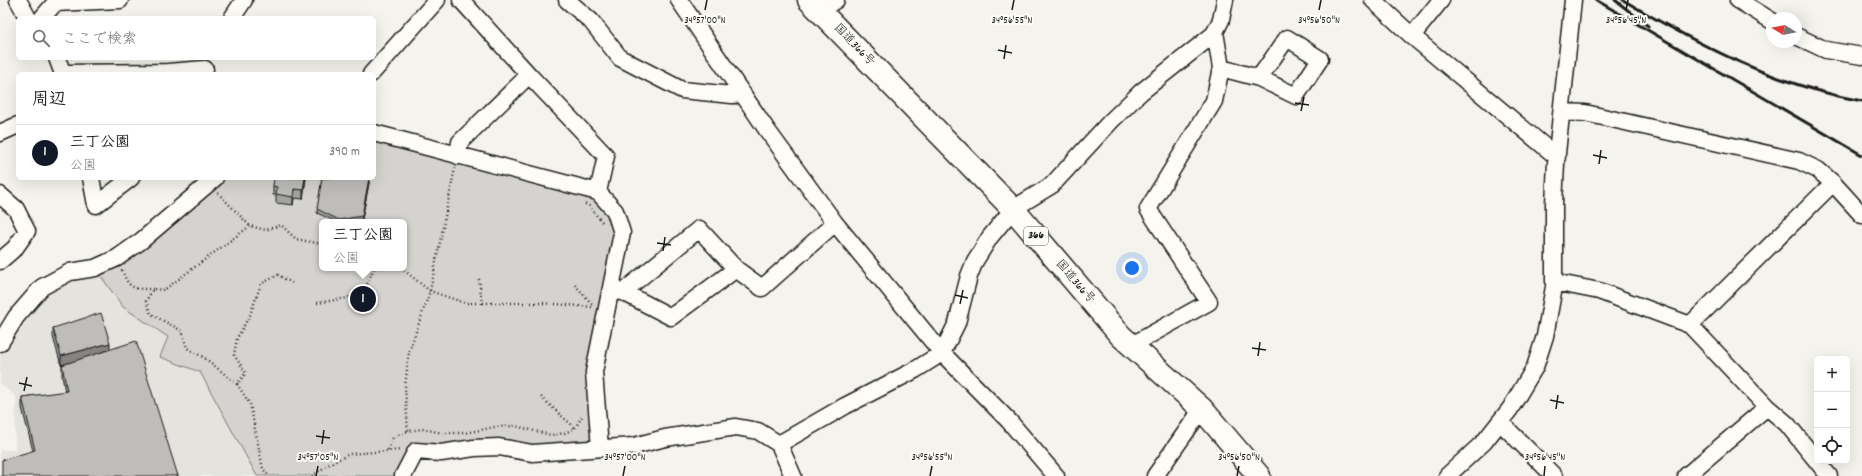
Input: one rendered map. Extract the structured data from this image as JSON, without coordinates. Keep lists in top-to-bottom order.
{
  "streets": {
    "highway": ["国道366号", "366"]
  },
  "north": "left",
  "page": {
    "search": "ここで検索",
    "heading": "周辺",
    "list": [
      {
        "mark": "1",
        "name": "三丁公園",
        "note": "公園",
        "value": "390 m"
      }
    ],
    "popup": ["三丁公園", "公園"],
    "pins": "1",
    "map_buttons": ["+", "−"]
  },
  "coordinates": [
    "34°56'55\"N",
    "34°56'45\"N",
    "34°57'00\"N",
    "34°56'50\"N",
    "34°57'05\"N"
  ]
}
